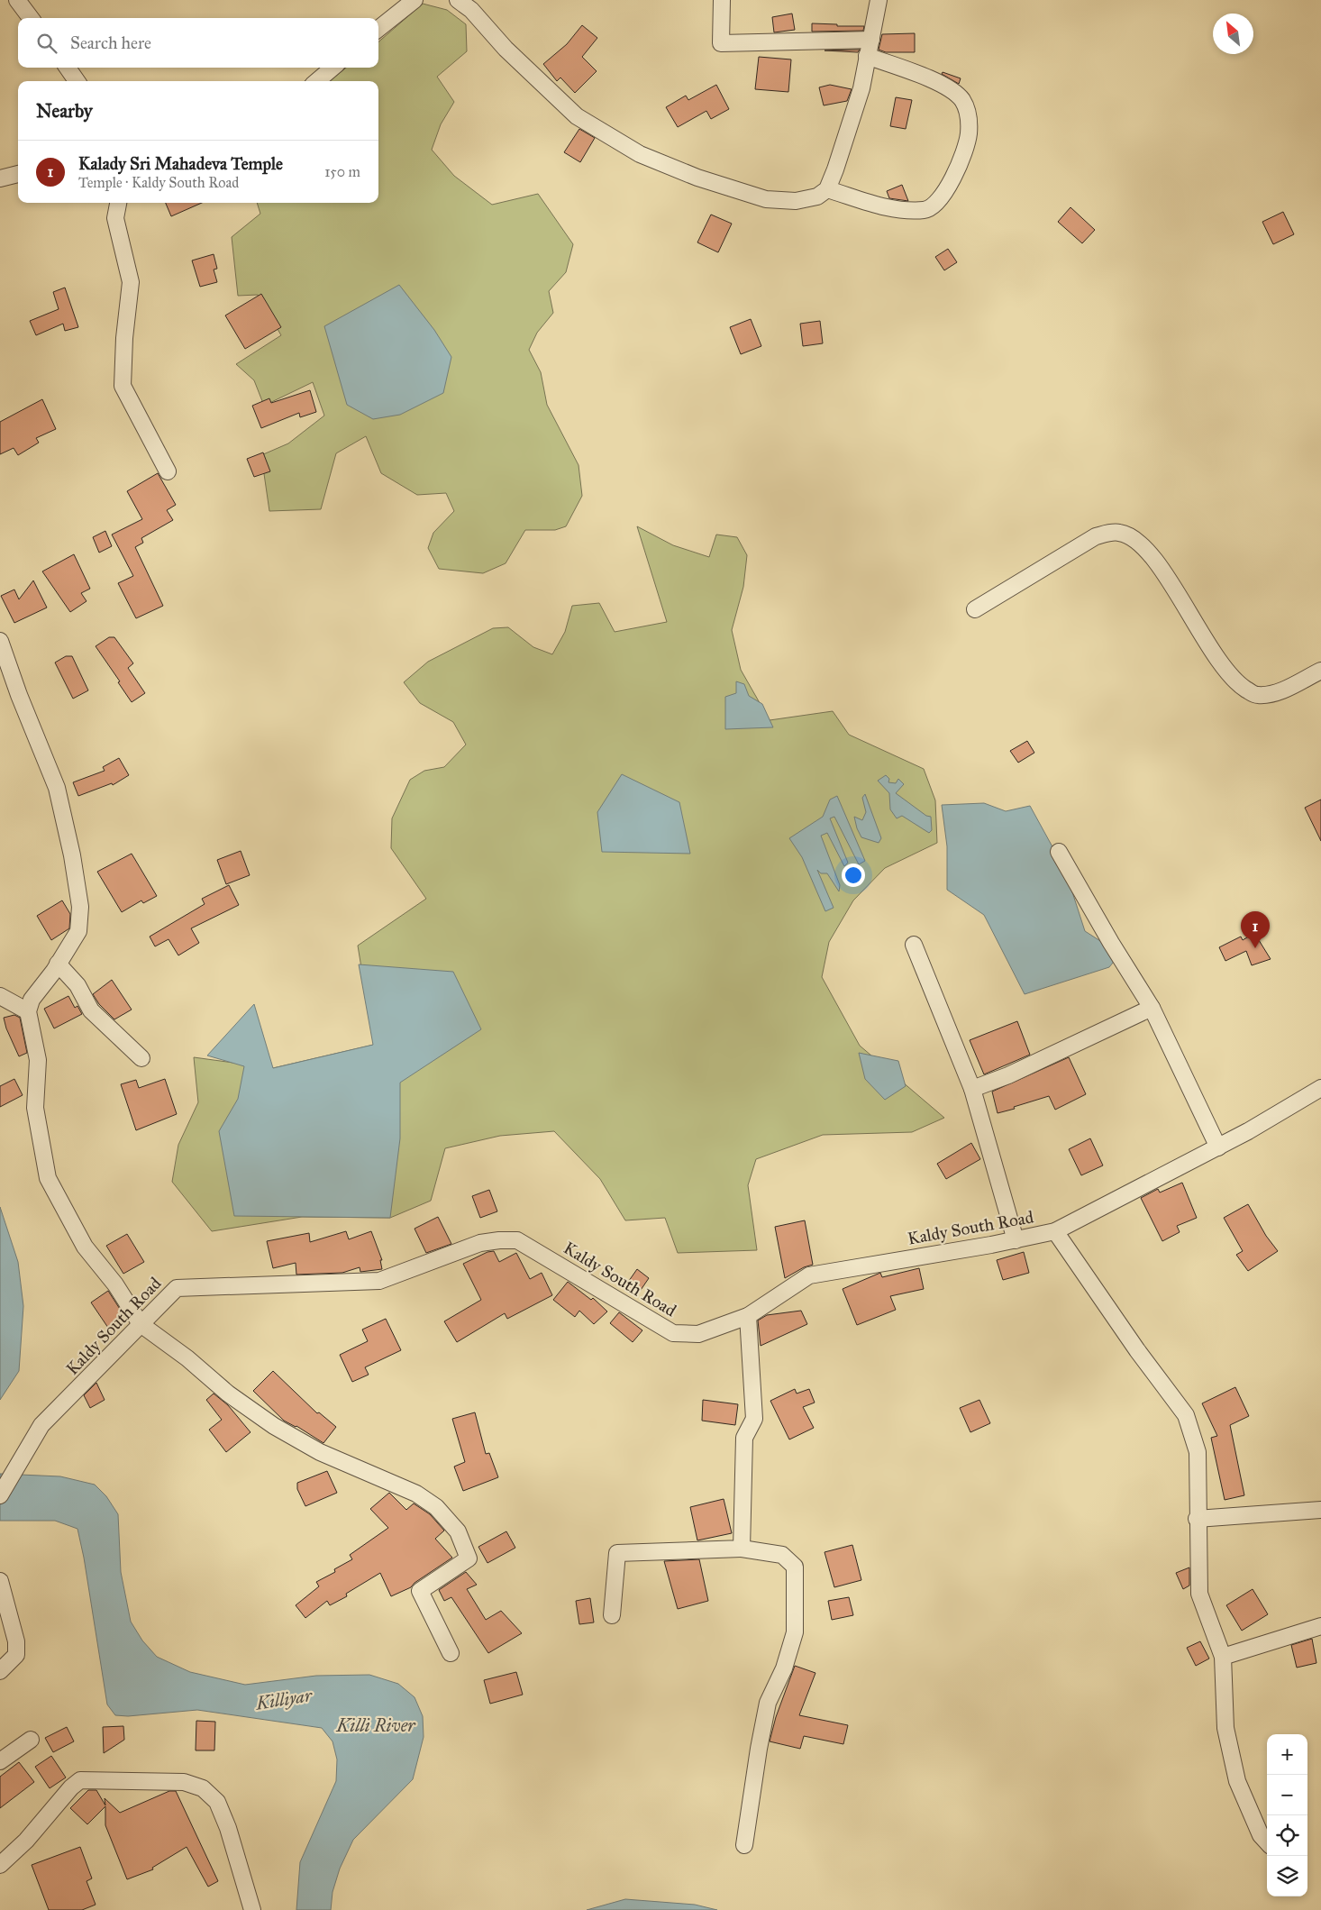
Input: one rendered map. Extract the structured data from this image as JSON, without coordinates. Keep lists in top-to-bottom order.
{
  "streets": {
    "street": ["Kaldy South Road"]
  },
  "water": ["Killiyar", "Killi River"],
  "north": "top left",
  "page": {
    "search": "Search here",
    "heading": "Nearby",
    "list": [
      {
        "mark": "1",
        "name": "Kalady Sri Mahadeva Temple",
        "note": "Temple · Kaldy South Road",
        "value": "150 m"
      }
    ],
    "pins": "1",
    "map_buttons": ["+", "−"]
  }
}
